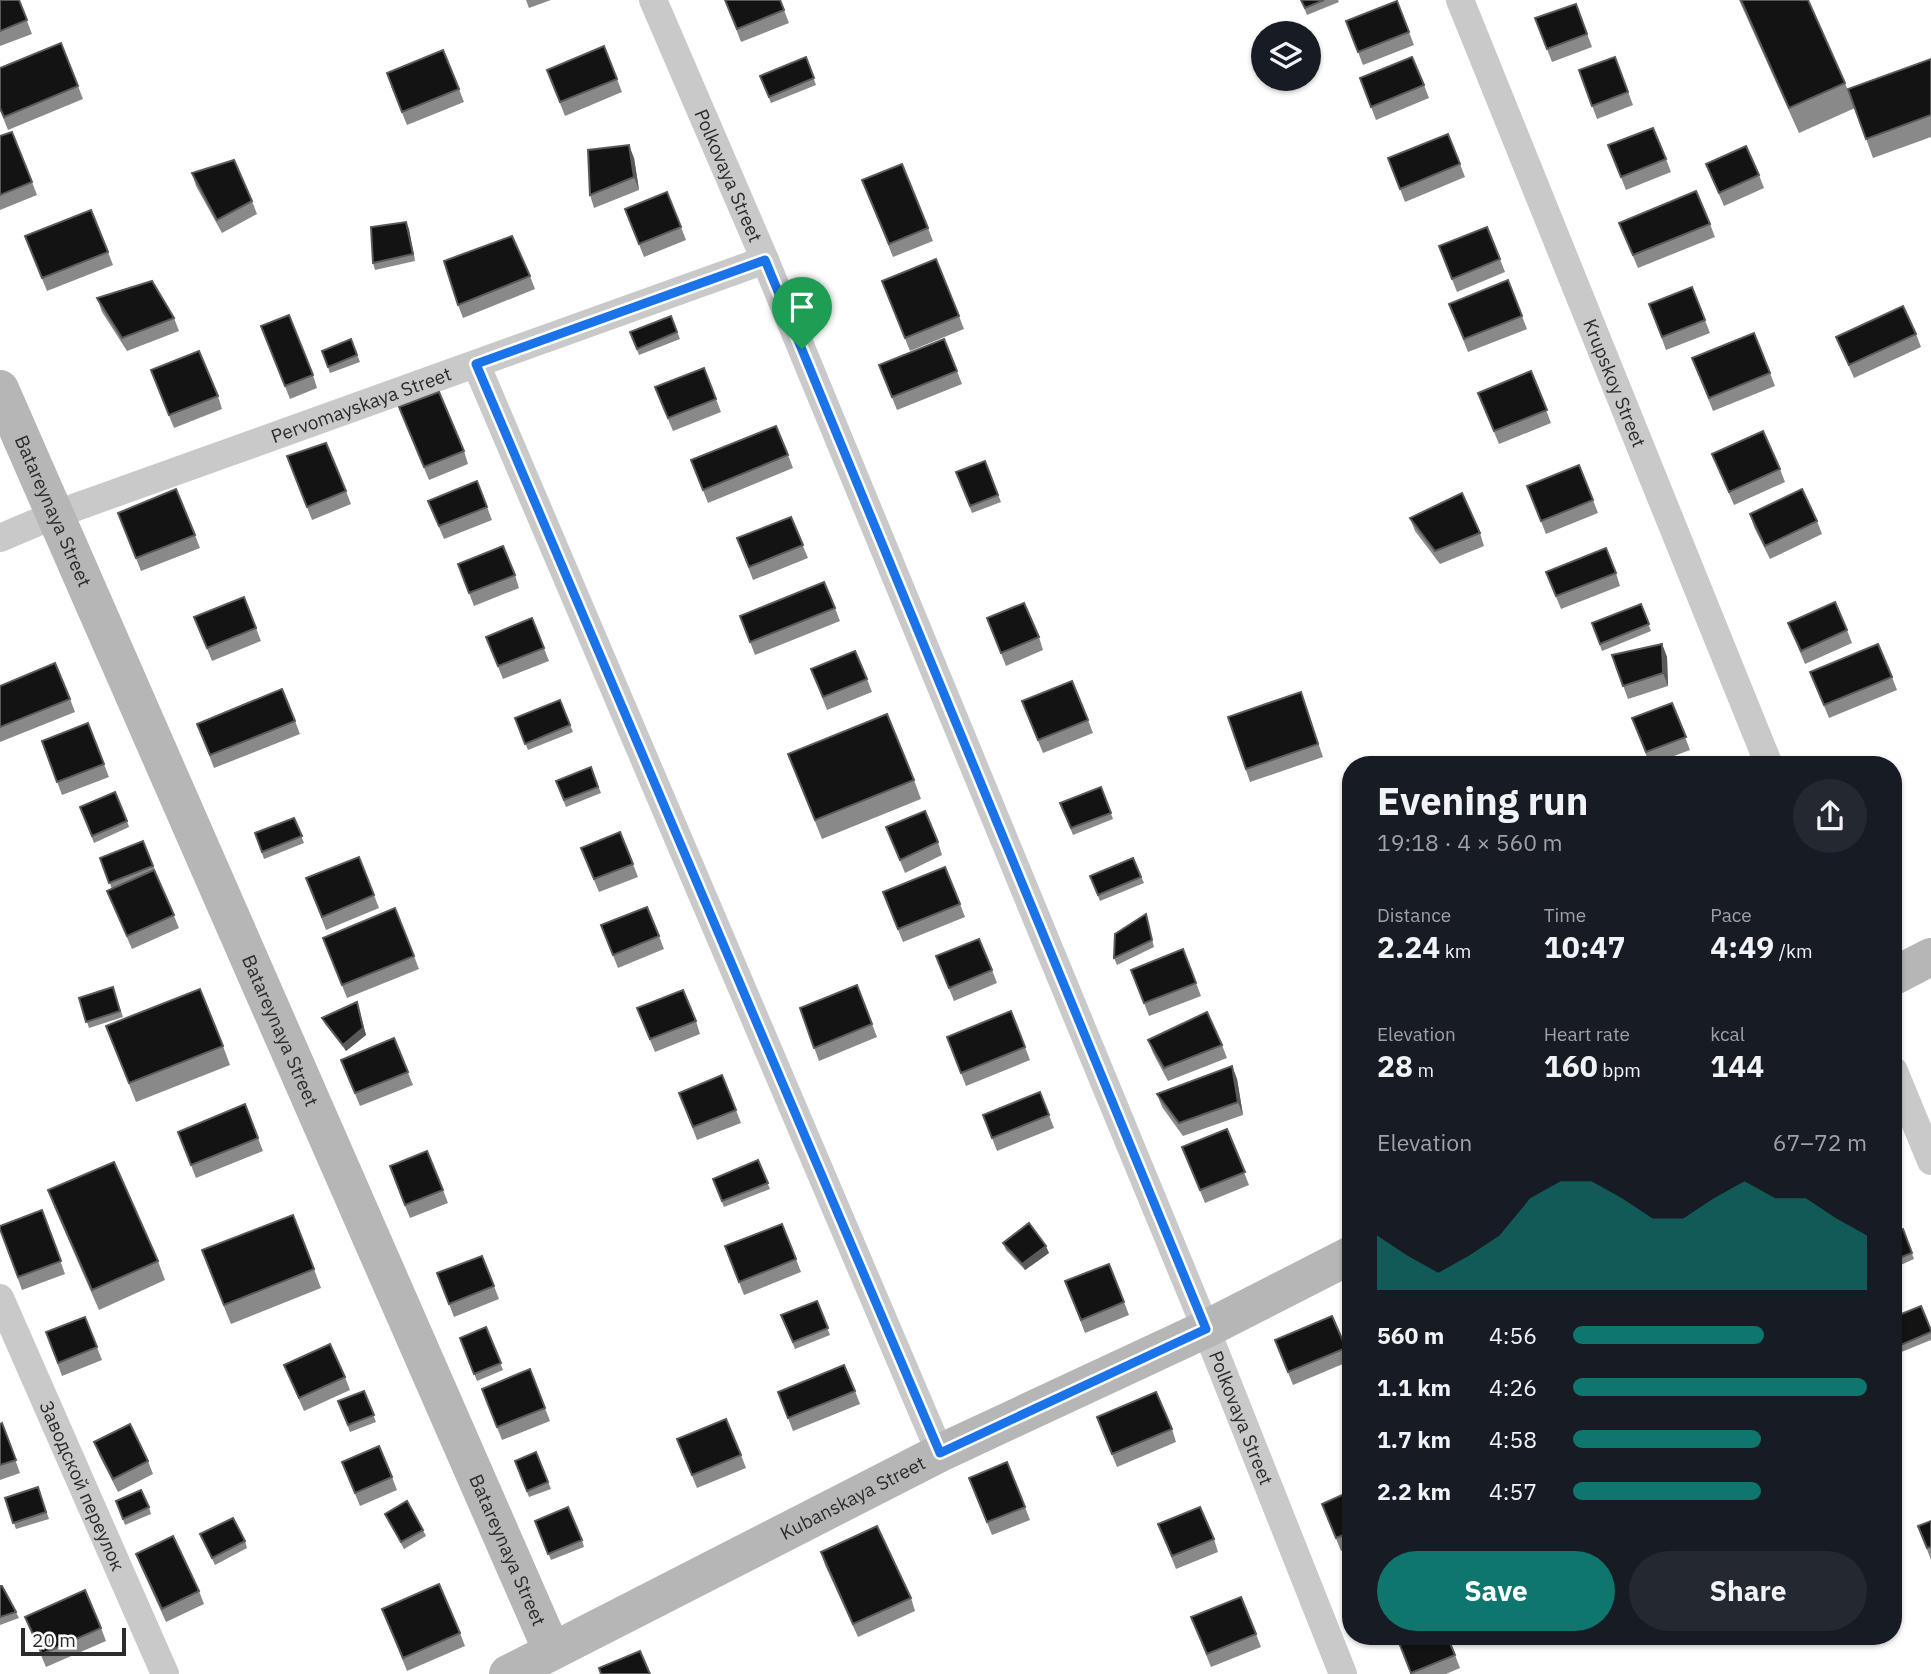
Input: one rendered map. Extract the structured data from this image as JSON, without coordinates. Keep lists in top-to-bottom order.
{
  "streets": {
    "street": [
      "Polkovaya Street",
      "Krupskoy Street",
      "Pervomayskaya Street",
      "Batareynaya Street",
      "Заводской переулок",
      "Kubanskaya Street"
    ]
  },
  "crossings": [
    ["Polkovaya Street", "Pervomayskaya Street"],
    ["Polkovaya Street", "Kubanskaya Street"],
    ["Pervomayskaya Street", "Batareynaya Street"],
    ["Batareynaya Street", "Kubanskaya Street"]
  ],
  "scale_bar": "20 m",
  "page": {
    "heading": ["Evening run", "19:18 · 4 × 560 m"],
    "stats": [
      ["Distance", "2.24 km"],
      ["Time", "10:47"],
      ["Pace", "4:49 /km"],
      ["Elevation", "28 m"],
      ["Heart rate", "160 bpm"],
      ["kcal", "144"]
    ],
    "chart": ["Elevation", "67–72 m"],
    "list": [
      {
        "name": "560 m",
        "note": "4:56"
      },
      {
        "name": "1.1 km",
        "note": "4:26"
      },
      {
        "name": "1.7 km",
        "note": "4:58"
      },
      {
        "name": "2.2 km",
        "note": "4:57"
      }
    ],
    "buttons": ["Save", "Share"],
    "scale": "20 m"
  }
}
